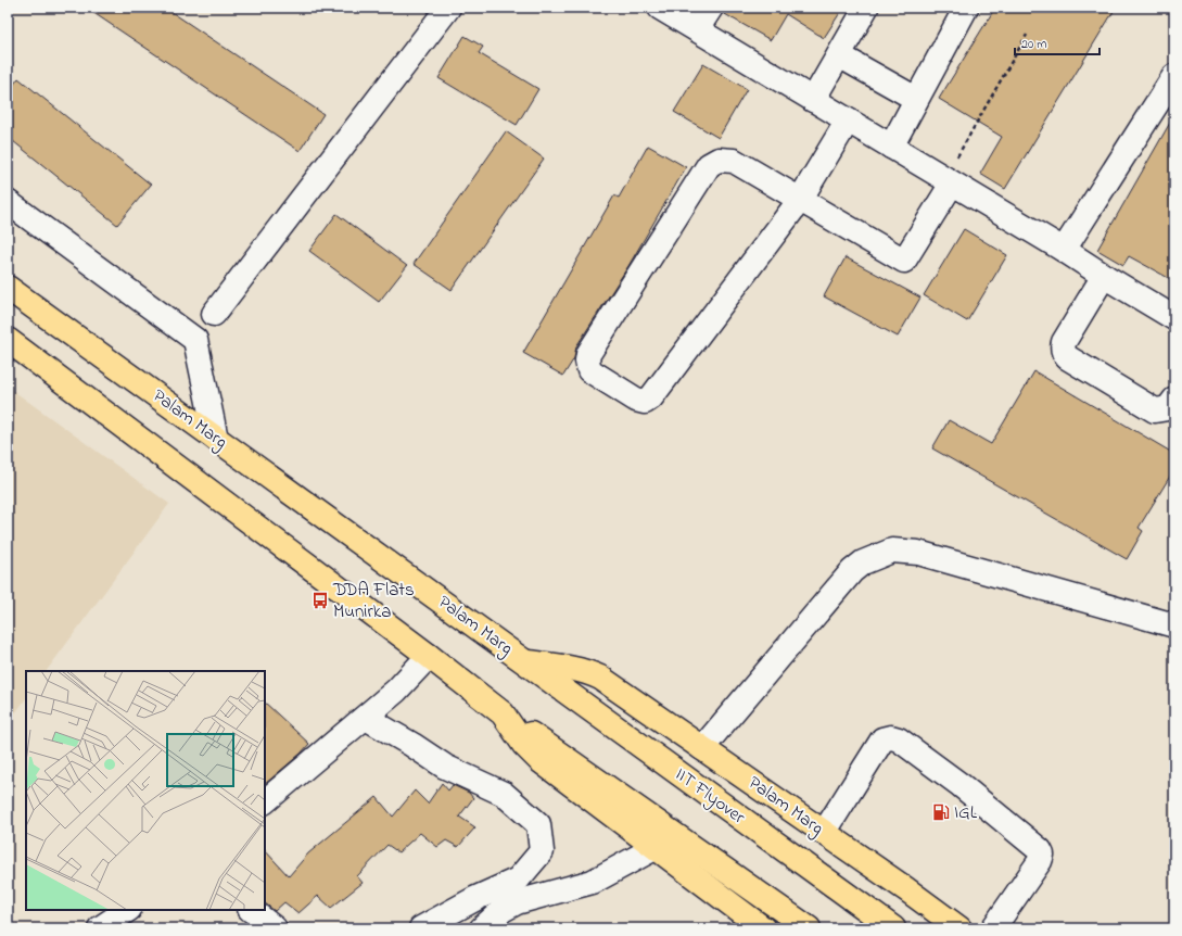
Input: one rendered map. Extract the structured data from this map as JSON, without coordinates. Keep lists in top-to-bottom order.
{
  "streets": {
    "main road": ["Palam Marg", "IIT Flyover"]
  },
  "crossings": [
    ["Palam Marg", "IIT Flyover"]
  ],
  "places": {
    "bus stop": ["DDA Flats Munirka"],
    "fuel station": ["IGL"]
  },
  "scale_bar": "20 m"
}
